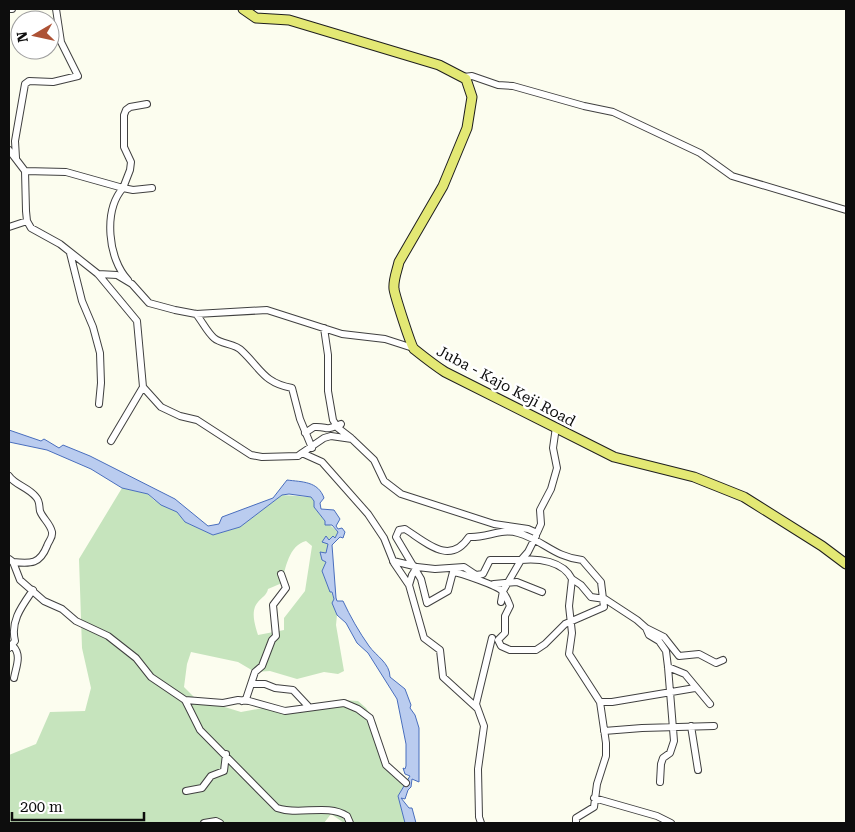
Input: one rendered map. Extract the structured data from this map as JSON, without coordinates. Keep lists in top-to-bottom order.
{
  "streets": {
    "main road": ["Juba - Kajo Keji Road"]
  },
  "scale_bar": "200 m",
  "north": "left"
}
